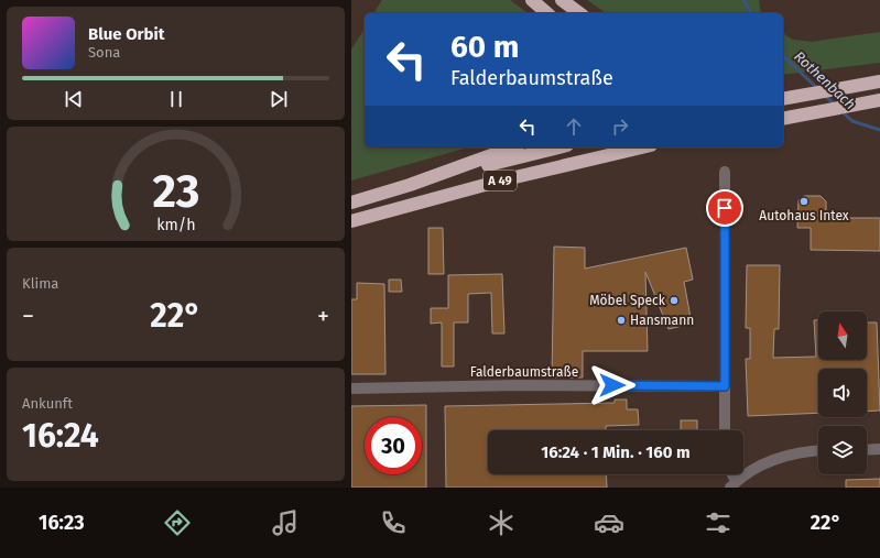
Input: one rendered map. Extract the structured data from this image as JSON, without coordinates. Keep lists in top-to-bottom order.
{
  "streets": {
    "highway": ["A 49"],
    "street": ["Falderbaumstraße"]
  },
  "water": ["Rothenbach"],
  "places": ["Autohaus Intex", "Möbel Speck", "Hansmann"],
  "north": "top",
  "page": {
    "turn": ["60 m", "Falderbaumstraße"],
    "song": ["Blue Orbit", "Sona"],
    "tile": [
      "Klima",
      ["Ankunft", "16:24"]
    ],
    "heat": ["−", "22°", "+"],
    "limit": "30",
    "trip": "16:24 · 1 Min. · 160 m",
    "tabs": ["16:23", "22°"],
    "gauge": ["23", "km/h"]
  }
}
